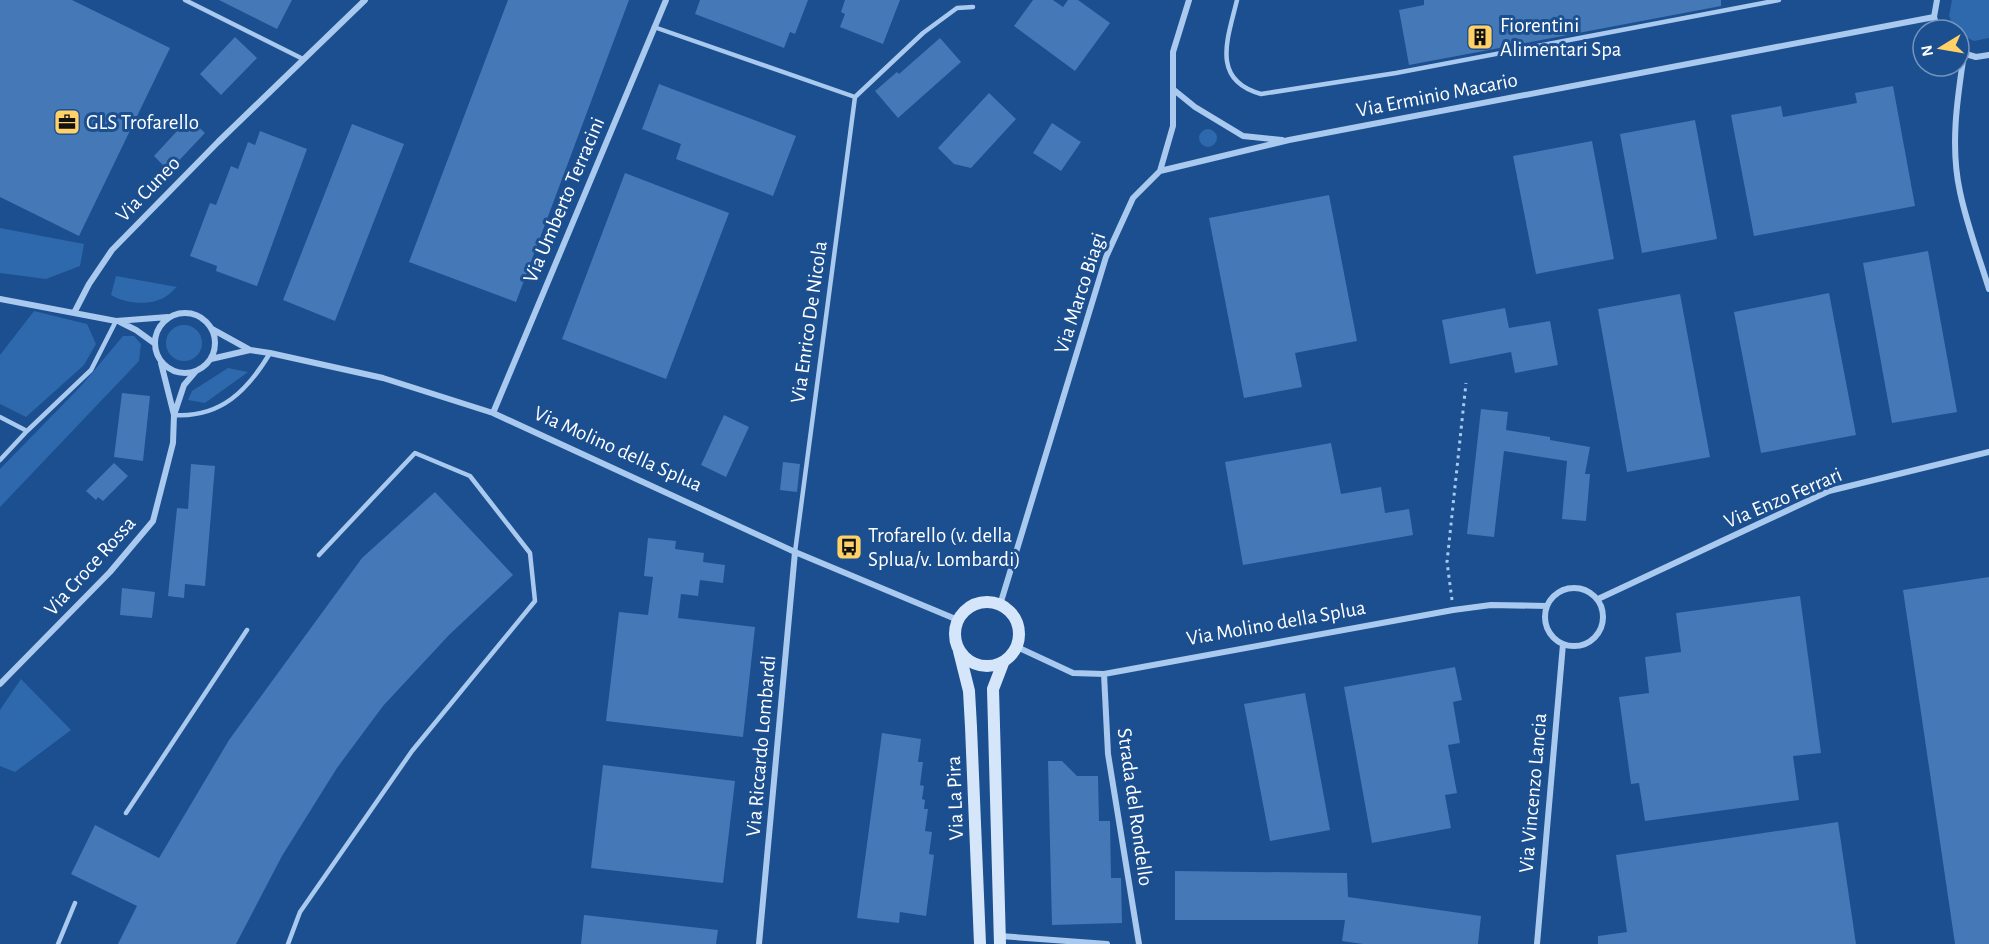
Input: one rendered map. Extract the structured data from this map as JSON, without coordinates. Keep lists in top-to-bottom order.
{
  "streets": {
    "street": [
      "Via Erminio Macario",
      "Via Cuneo",
      "Via Umberto Terracini",
      "Via Marco Biagi",
      "Via Molino della Splua",
      "Via Enzo Ferrari",
      "Via Croce Rossa",
      "Via Riccardo Lombardi",
      "Via Vincenzo Lancia",
      "Via La Pira",
      "Strada del Rondello"
    ],
    "lane": ["Via Enrico De Nicola"]
  },
  "crossings": [
    ["Via Erminio Macario", "Via Marco Biagi"],
    ["Via Umberto Terracini", "Via Molino della Splua"],
    ["Via Marco Biagi", "Via Molino della Splua"],
    ["Via Marco Biagi", "Via La Pira"],
    ["Via Enrico De Nicola", "Via Molino della Splua"],
    ["Via Enrico De Nicola", "Via Riccardo Lombardi"],
    ["Via Molino della Splua", "Via Enzo Ferrari"],
    ["Via Molino della Splua", "Via Croce Rossa"],
    ["Via Molino della Splua", "Via Riccardo Lombardi"],
    ["Via Molino della Splua", "Via Vincenzo Lancia"],
    ["Via Molino della Splua", "Via La Pira"],
    ["Via Molino della Splua", "Strada del Rondello"],
    ["Via Enzo Ferrari", "Via Vincenzo Lancia"]
  ],
  "places": {
    "building": ["Fiorentini Alimentari Spa"],
    "office": ["GLS Trofarello"],
    "bus stop": ["Trofarello (v. della Splua/v. Lombardi)"]
  },
  "north": "left"
}
